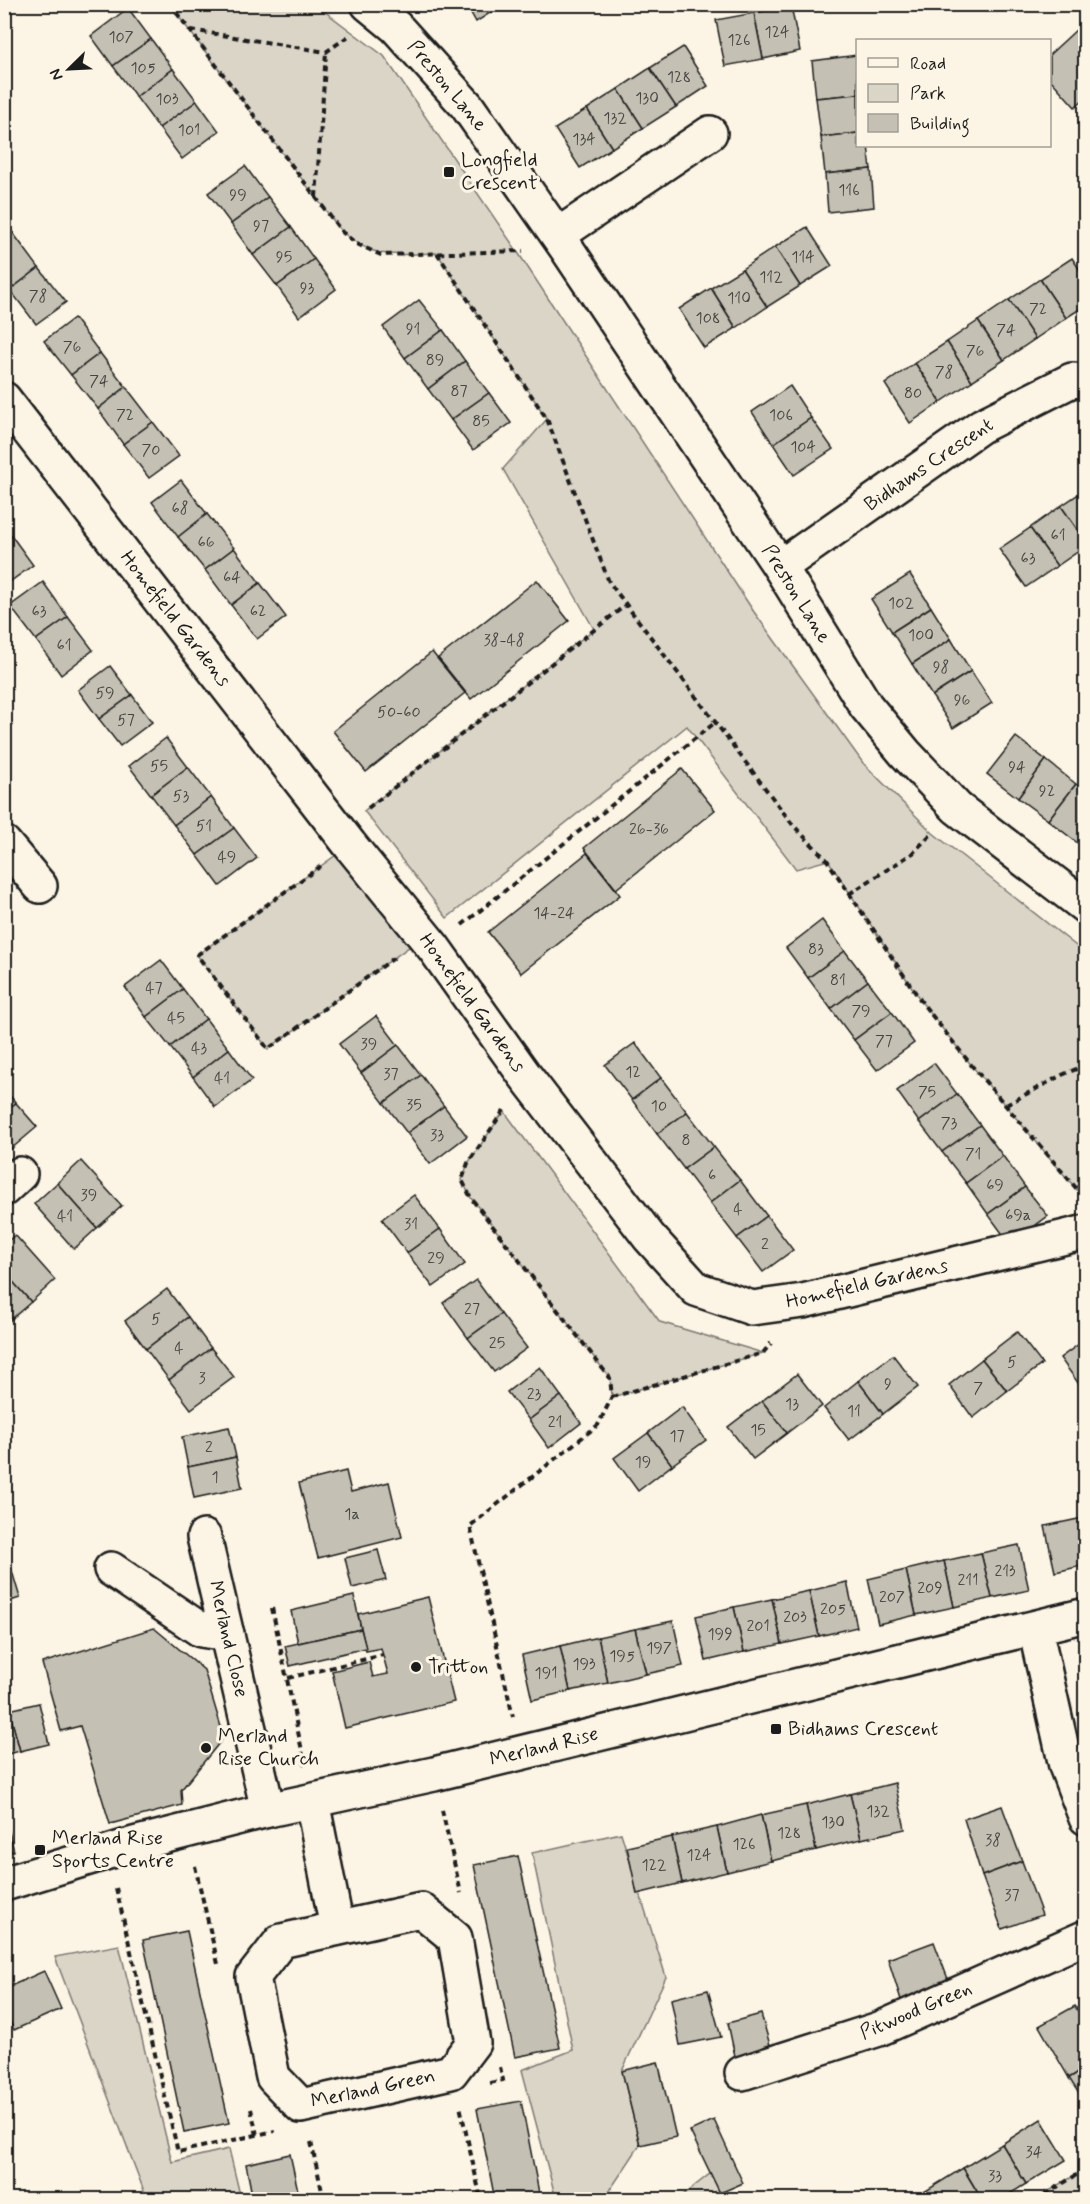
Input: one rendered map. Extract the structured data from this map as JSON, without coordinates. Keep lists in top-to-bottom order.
{
  "streets": {
    "street": [
      "Preston Lane",
      "Bidhams Crescent",
      "Homefield Gardens",
      "Merland Close",
      "Merland Rise",
      "Pitwood Green",
      "Merland Green"
    ]
  },
  "crossings": [
    ["Preston Lane", "Bidhams Crescent"],
    ["Merland Close", "Merland Rise"]
  ],
  "places": {
    "transit": ["Longfield Crescent", "Bidhams Crescent", "Merland Rise Sports Centre"],
    "other": ["Tritton", "Merland Rise Church"]
  },
  "house_numbers": [
    "124",
    "107",
    "126",
    "105",
    "128",
    "130",
    "103",
    "132",
    "101",
    "134",
    "116",
    "99",
    "97",
    "95",
    "114",
    "112",
    "93",
    "78",
    "110",
    "72",
    "108",
    "91",
    "74",
    "76",
    "76",
    "89",
    "78",
    "74",
    "87",
    "80",
    "72",
    "106",
    "85",
    "104",
    "70",
    "68",
    "61",
    "66",
    "63",
    "64",
    "102",
    "63",
    "62",
    "100",
    "38-48",
    "61",
    "98",
    "59",
    "96",
    "50-60",
    "57",
    "55",
    "94",
    "92",
    "53",
    "51",
    "26-36",
    "49",
    "14-24",
    "83",
    "81",
    "47",
    "79",
    "45",
    "77",
    "39",
    "43",
    "12",
    "37",
    "41",
    "75",
    "35",
    "10",
    "73",
    "33",
    "8",
    "71",
    "6",
    "69",
    "39",
    "4",
    "69a",
    "41",
    "31",
    "2",
    "29",
    "27",
    "5",
    "25",
    "4",
    "5",
    "3",
    "9",
    "7",
    "23",
    "13",
    "11",
    "21",
    "15",
    "17",
    "2",
    "19",
    "1",
    "1a",
    "213",
    "211",
    "209",
    "207",
    "205",
    "203",
    "201",
    "199",
    "197",
    "195",
    "193",
    "191",
    "132",
    "130",
    "128",
    "38",
    "126",
    "124",
    "122",
    "37",
    "34",
    "33"
  ],
  "legend": ["Road", "Park", "Building"],
  "north": "bottom left"
}
